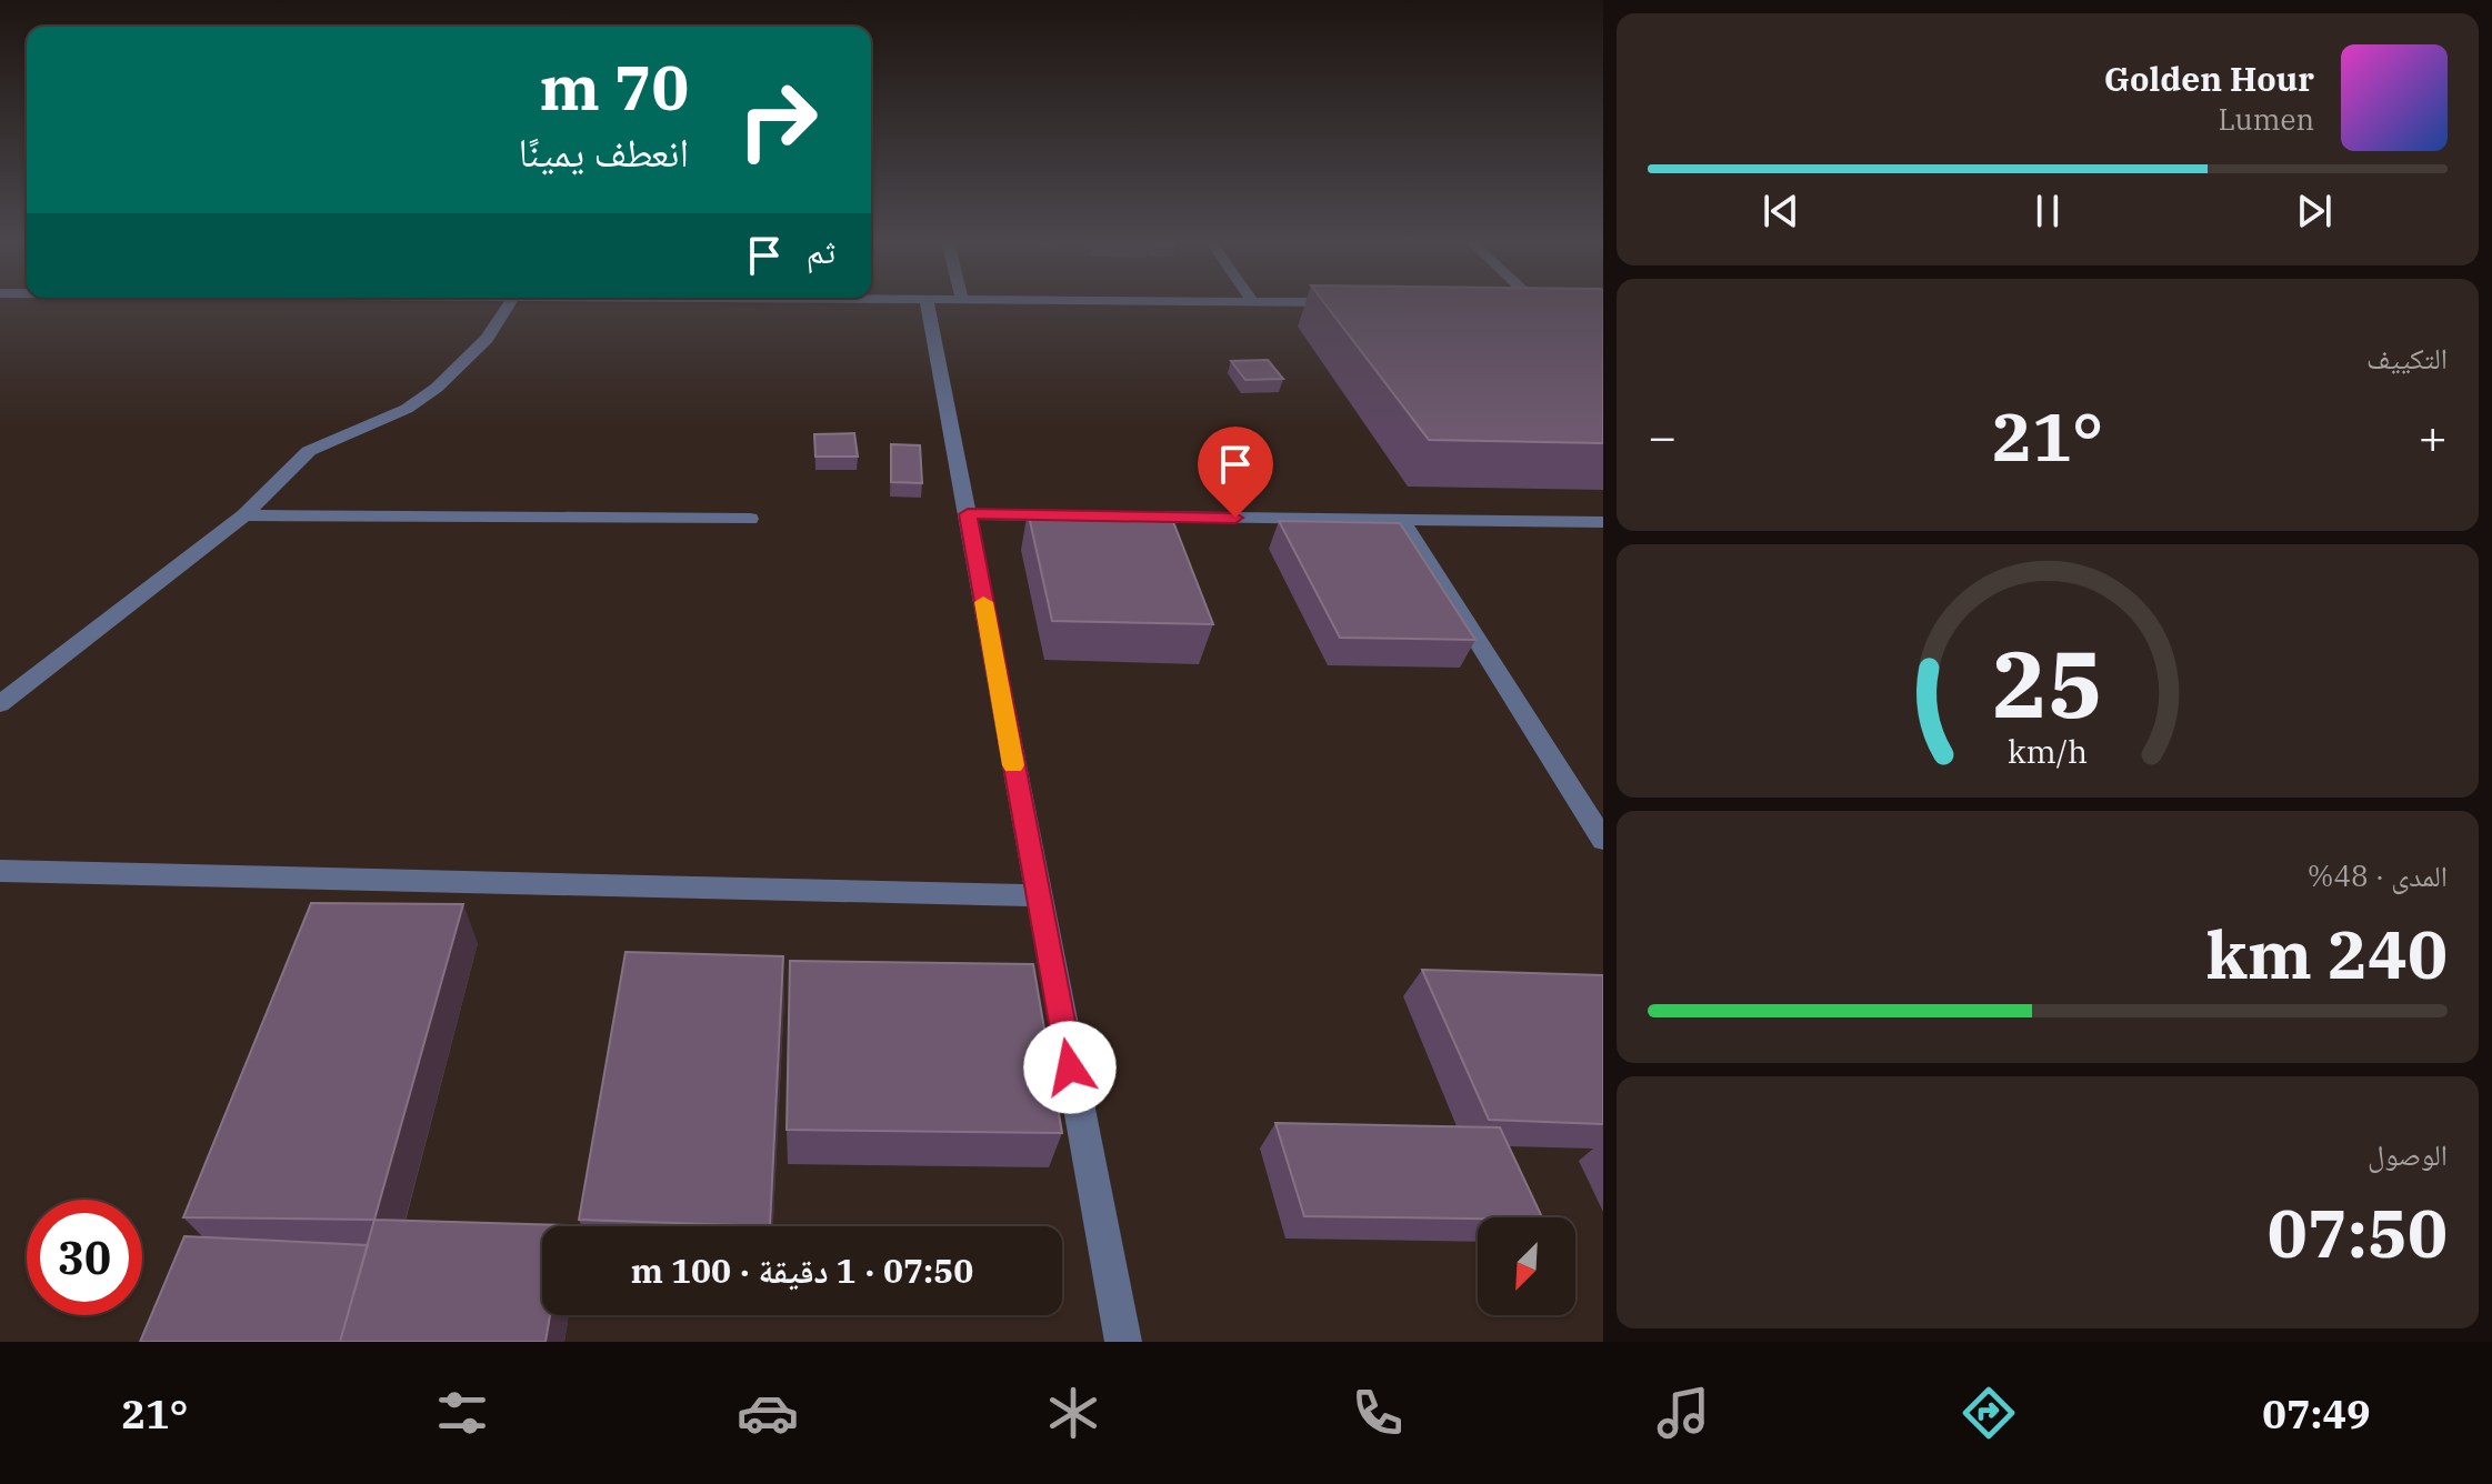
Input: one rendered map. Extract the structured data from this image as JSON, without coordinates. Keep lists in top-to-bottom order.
{
  "north": "bottom left",
  "page": {
    "turn": ["70 m", "انعطف يمينًا"],
    "song": ["Golden Hour", "Lumen"],
    "then": "ثم",
    "tile": [
      "التكييف",
      ["المدى · 48%", "240 km"],
      ["الوصول", "07:50"]
    ],
    "heat": ["−", "21°", "+"],
    "limit": "30",
    "trip": "07:50 · 1 دقيقة · 100 m",
    "tabs": ["07:49", "21°"],
    "gauge": ["25", "km/h"]
  }
}
